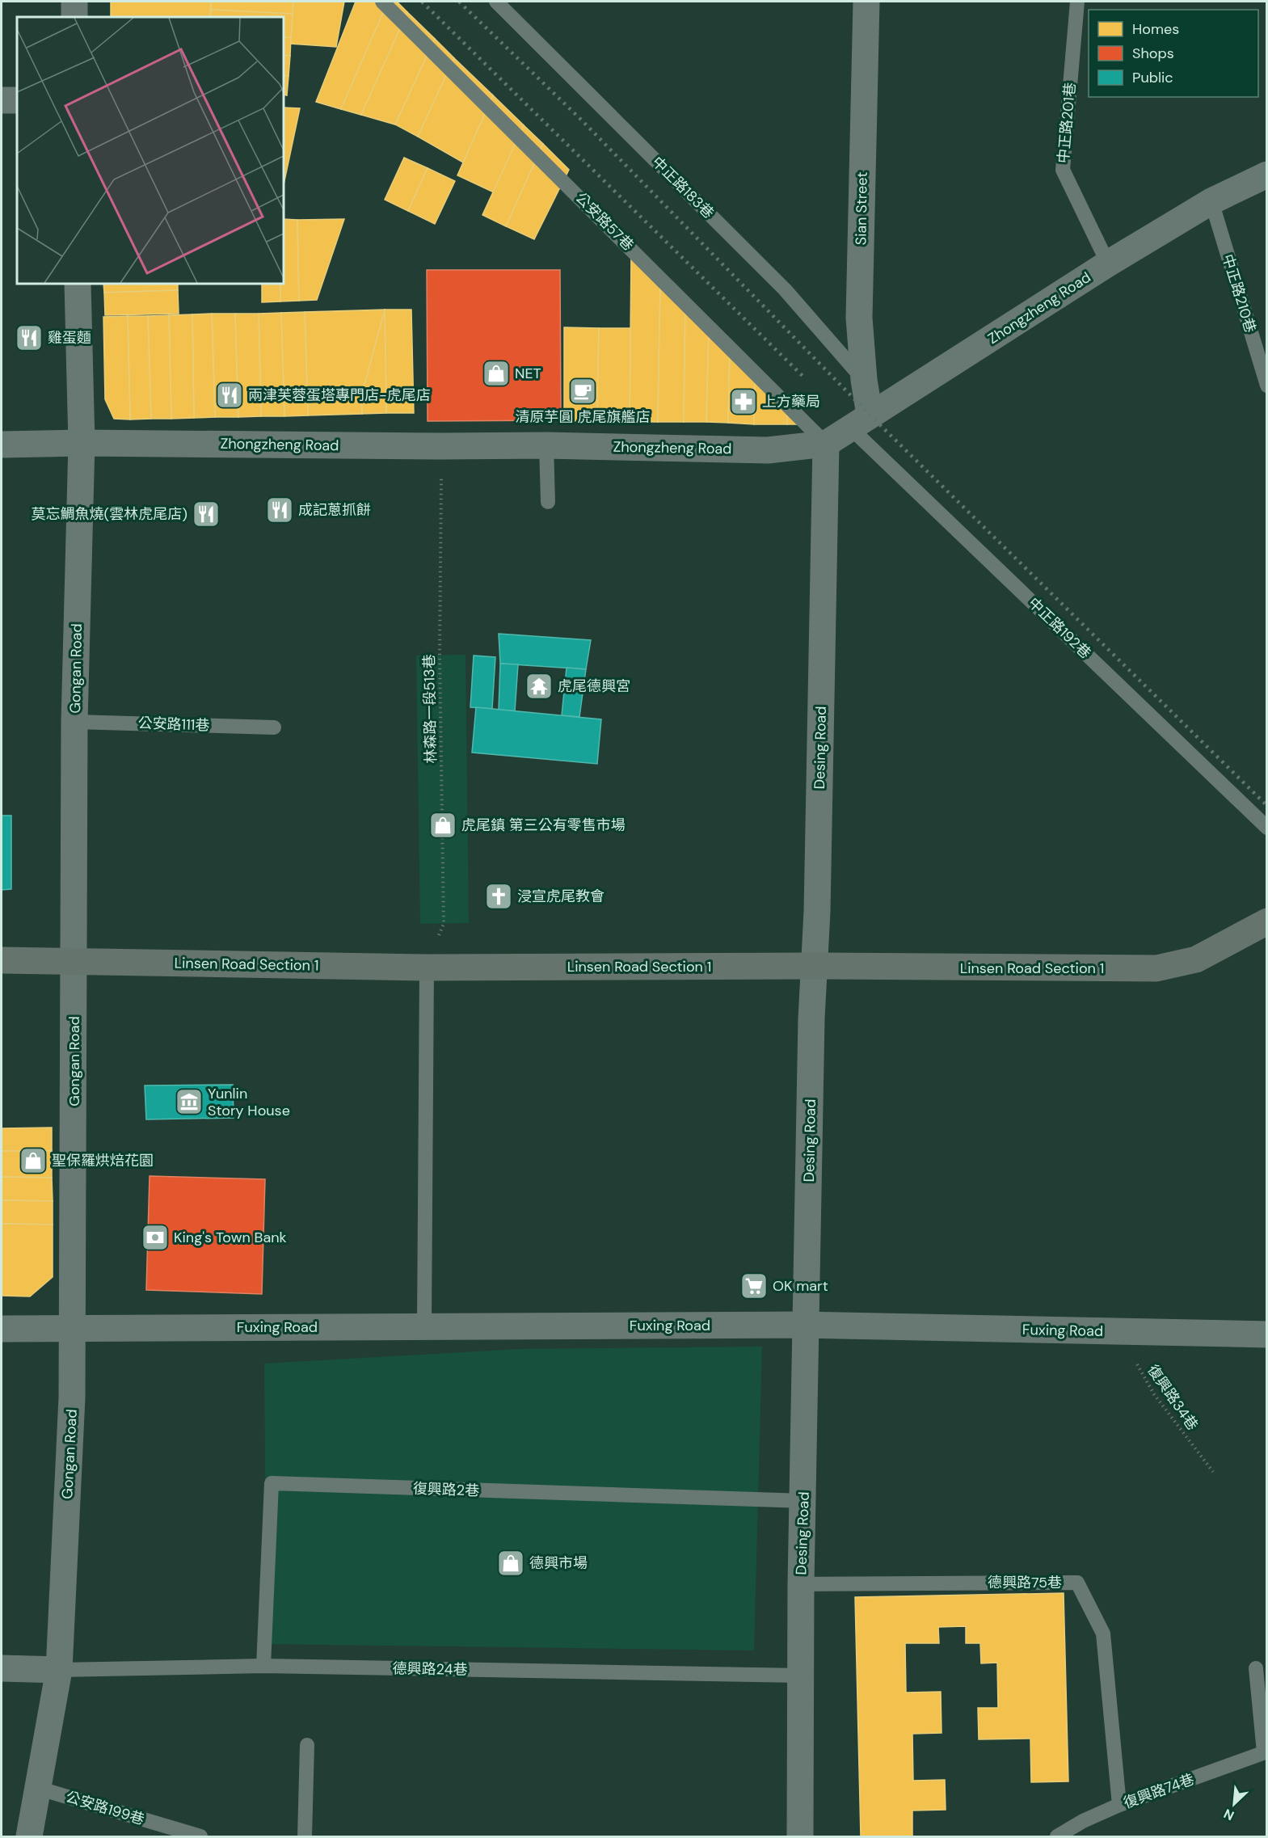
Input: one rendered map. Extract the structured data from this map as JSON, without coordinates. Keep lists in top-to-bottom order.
{
  "streets": {
    "main road": ["Linsen Road Section 1"],
    "street": [
      "Sian Street",
      "Zhongzheng Road",
      "Gongan Road",
      "Desing Road",
      "Fuxing Road"
    ],
    "lane": [
      "中正路201巷",
      "中正路183巷",
      "公安路57巷",
      "中正路210巷",
      "中正路192巷",
      "公安路111巷",
      "復興路2巷",
      "德興路75巷",
      "德興路24巷",
      "復興路74巷",
      "公安路199巷"
    ],
    "path": ["林森路一段513巷", "復興路34巷"]
  },
  "crossings": [
    ["中正路201巷", "Zhongzheng Road"],
    ["中正路183巷", "Sian Street"],
    ["Sian Street", "Zhongzheng Road"],
    ["Sian Street", "中正路192巷"],
    ["公安路57巷", "Zhongzheng Road"],
    ["公安路57巷", "Desing Road"],
    ["中正路210巷", "Zhongzheng Road"],
    ["Zhongzheng Road", "中正路192巷"],
    ["Zhongzheng Road", "Gongan Road"],
    ["Zhongzheng Road", "林森路一段513巷"],
    ["Zhongzheng Road", "Desing Road"],
    ["Gongan Road", "公安路111巷"],
    ["Gongan Road", "Linsen Road Section 1"],
    ["Gongan Road", "Fuxing Road"],
    ["Gongan Road", "德興路24巷"],
    ["Gongan Road", "公安路199巷"],
    ["林森路一段513巷", "Linsen Road Section 1"],
    ["Desing Road", "Linsen Road Section 1"],
    ["Desing Road", "Fuxing Road"],
    ["Desing Road", "復興路2巷"],
    ["Desing Road", "德興路75巷"],
    ["Desing Road", "德興路24巷"],
    ["Fuxing Road", "復興路34巷"],
    ["復興路2巷", "德興路24巷"],
    ["德興路75巷", "復興路74巷"]
  ],
  "places": {
    "restaurant": [
      "雞蛋麵",
      "兩津芙蓉蛋塔專門店-虎尾店",
      "成記蔥抓餅",
      "莫忘鯛魚燒(雲林虎尾店)"
    ],
    "shop": [
      "NET",
      "虎尾鎮 第三公有零售市場",
      "聖保羅烘焙花園",
      "德興市場"
    ],
    "cafe": ["清原芋圓 虎尾旗艦店"],
    "pharmacy": ["上方藥局"],
    "temple": ["虎尾德興宮"],
    "church": ["浸宣虎尾教會"],
    "museum": ["Yunlin Story House"],
    "bank": ["King's Town Bank"],
    "supermarket": ["OK mart"]
  },
  "legend": ["Homes", "Shops", "Public"],
  "north": "bottom left"
}
